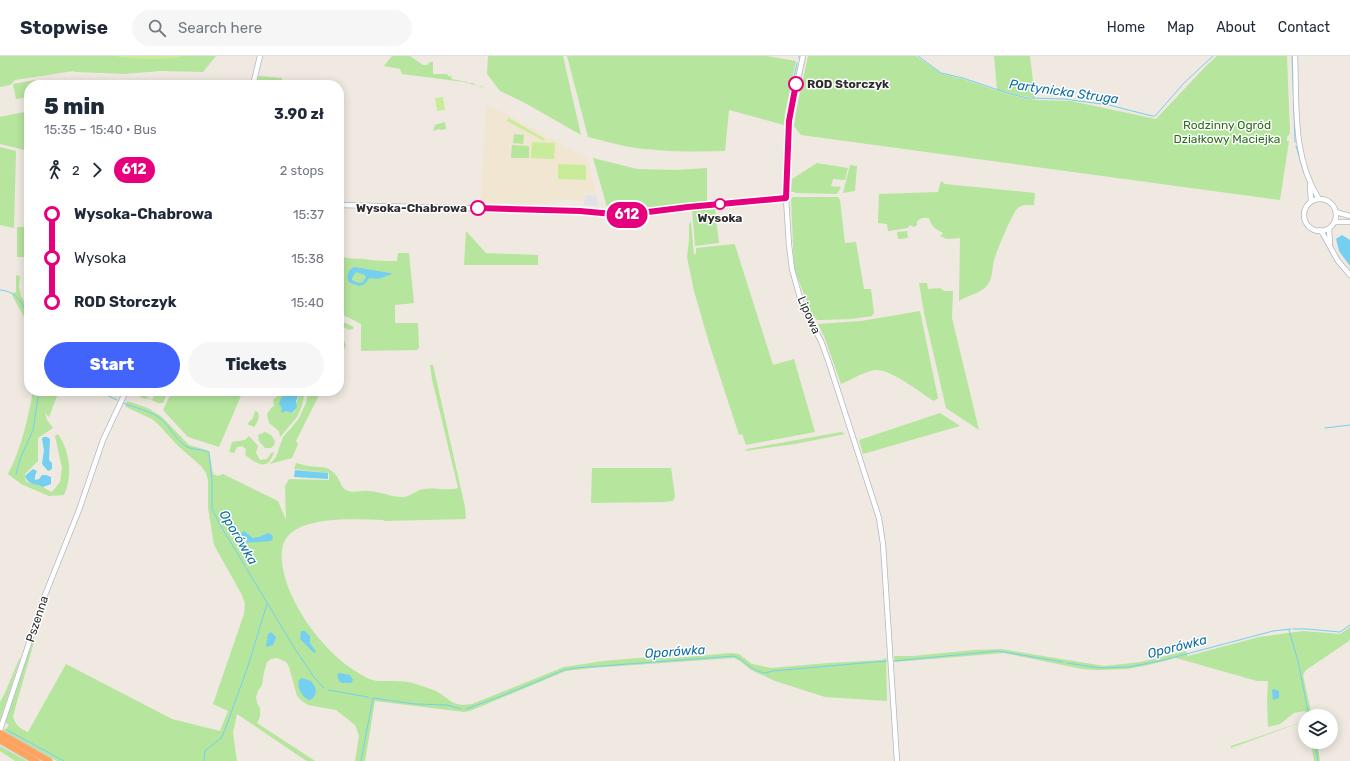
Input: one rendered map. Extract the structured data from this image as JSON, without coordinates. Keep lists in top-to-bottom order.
{
  "streets": {
    "street": ["Lipowa", "Pszenna"]
  },
  "water": ["Partynicka Struga", "Oporówka"],
  "parks": ["Rodzinny Ogród Działkowy Maciejka"],
  "places": ["ROD Storczyk", "Wysoka", "Wysoka-Chabrowa"],
  "lines": ["bus line 612"],
  "page": {
    "header": "Stopwise",
    "search": "Search here",
    "nav": [
      "Home",
      "Map",
      "About",
      "Contact"
    ],
    "on_map": "612",
    "heading": ["5 min", "15:35 – 15:40 · Bus", "3.90 zł"],
    "legs": ["2", "612", "2 stops"],
    "list": [
      {
        "name": "Wysoka-Chabrowa",
        "value": "15:37"
      },
      {
        "name": "Wysoka",
        "value": "15:38"
      },
      {
        "name": "ROD Storczyk",
        "value": "15:40"
      }
    ],
    "buttons": ["Start", "Tickets"]
  }
}
